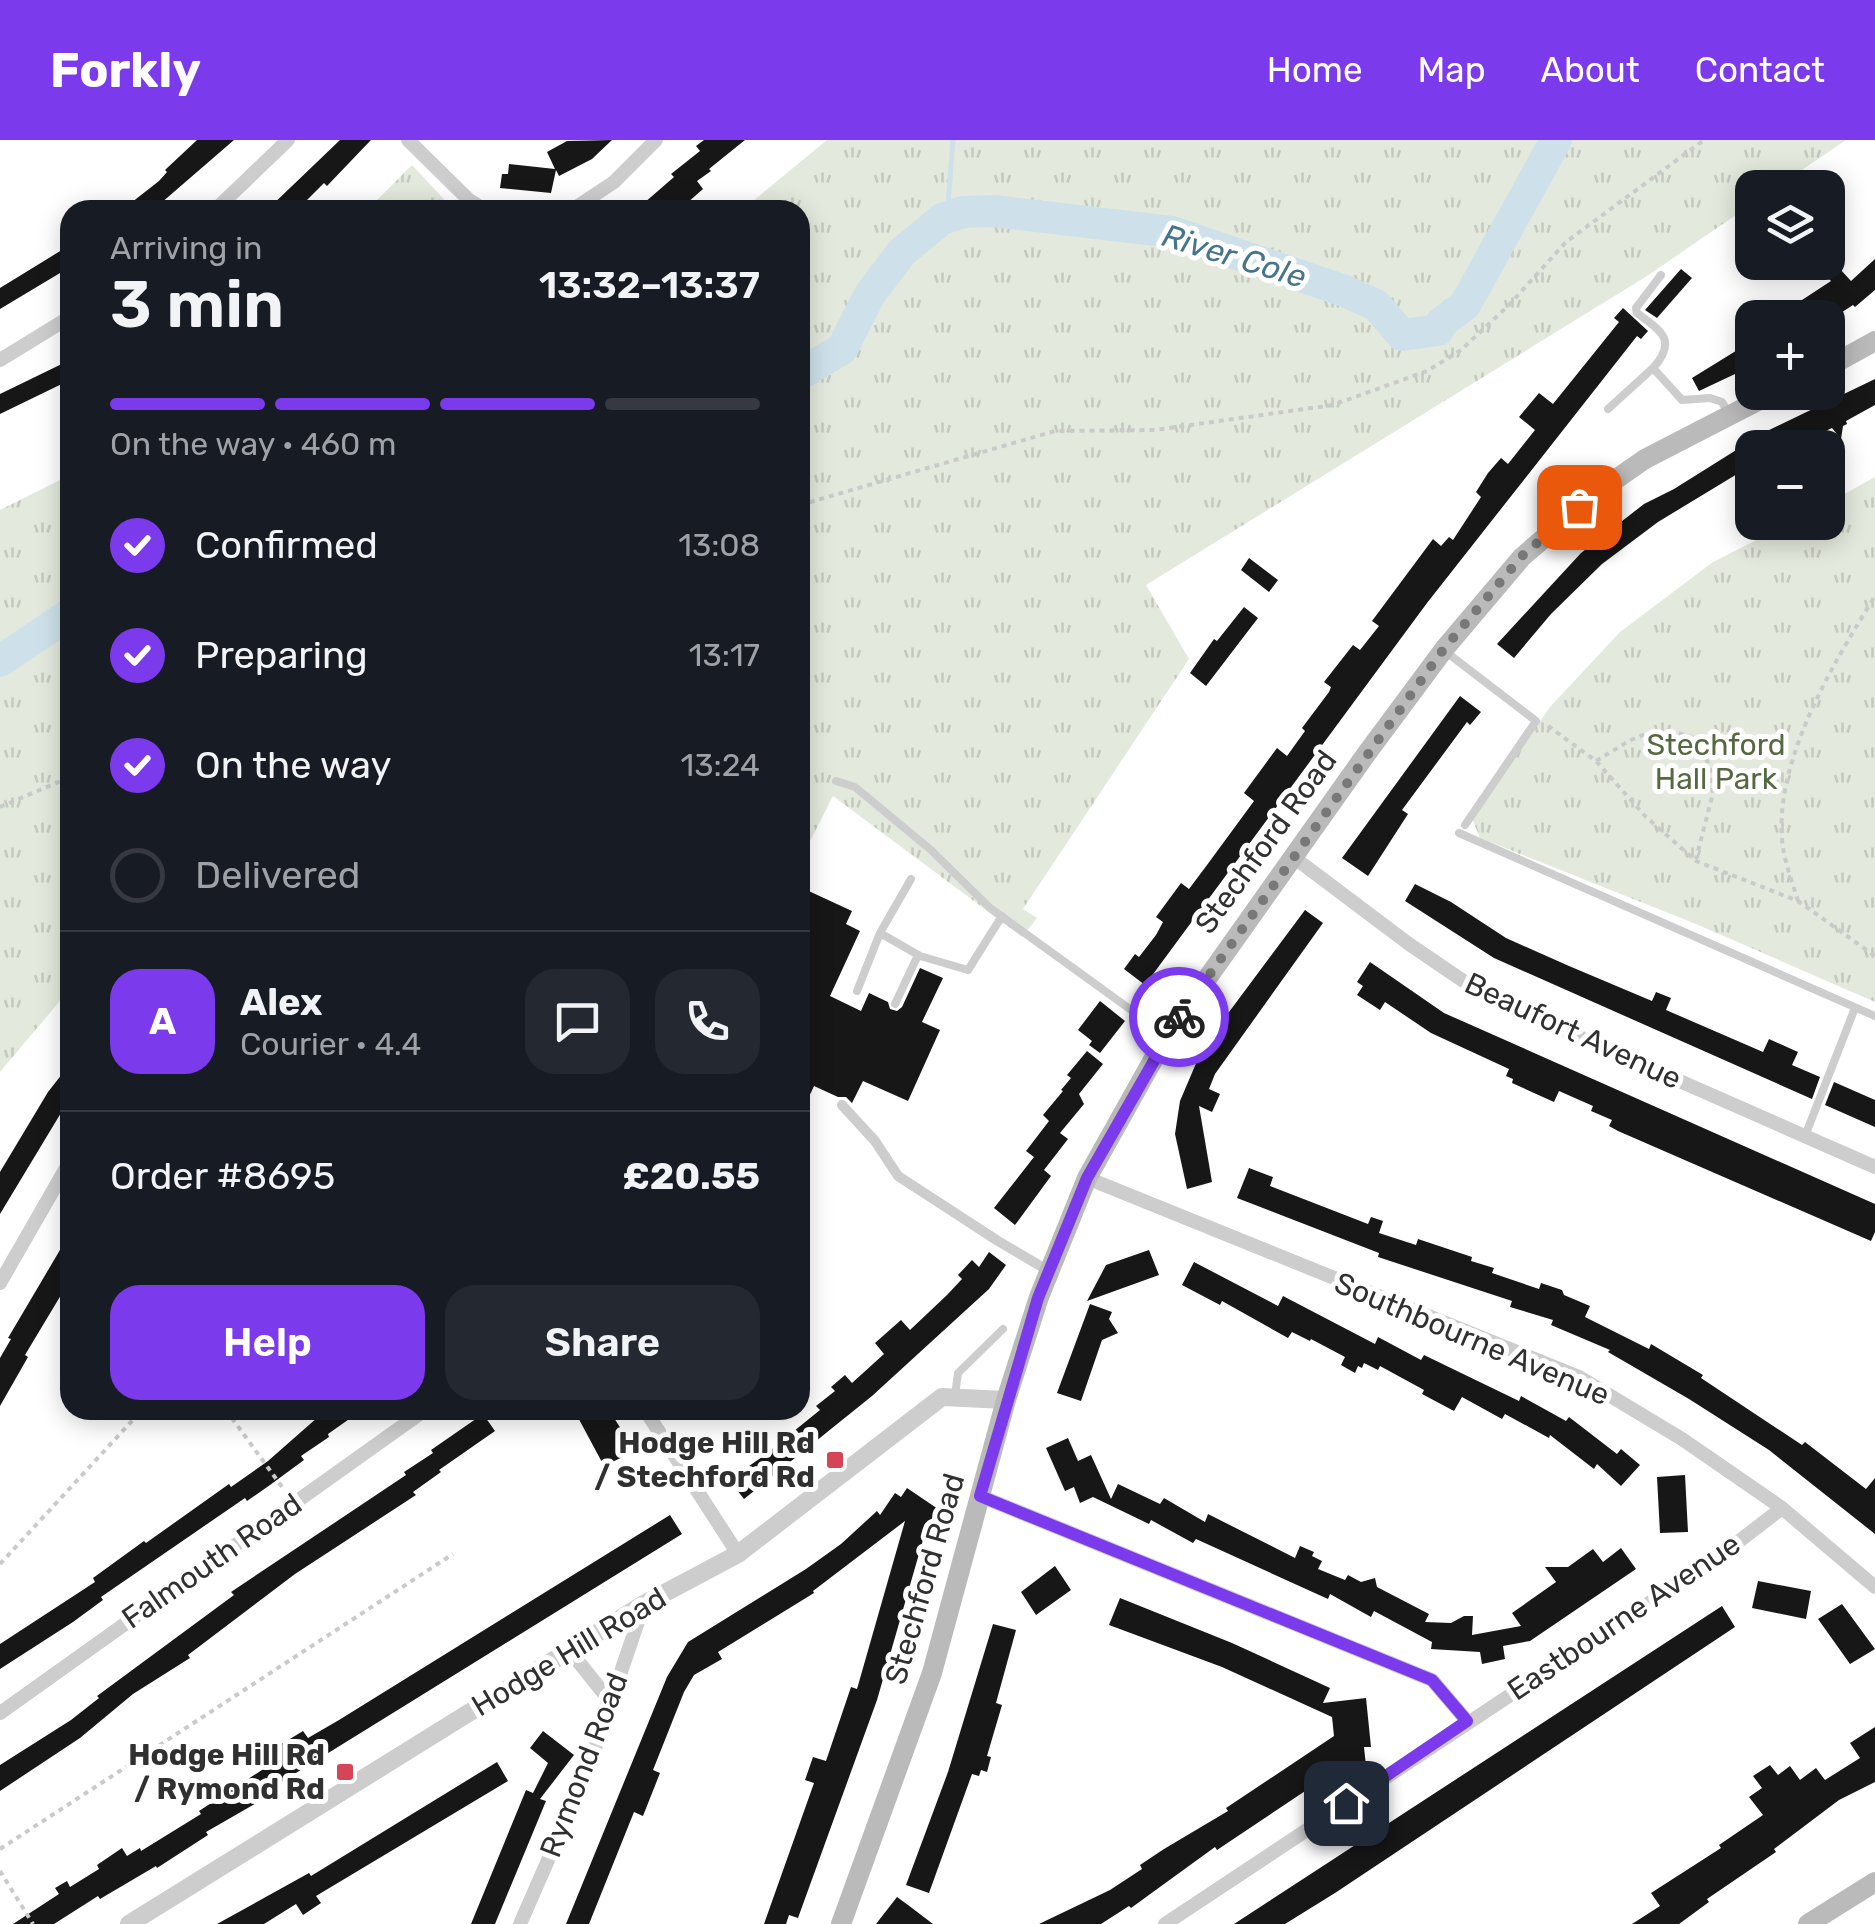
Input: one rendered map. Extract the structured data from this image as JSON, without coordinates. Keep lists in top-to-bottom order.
{
  "streets": {
    "main road": ["Stechford Road"],
    "street": [
      "Beaufort Avenue",
      "Southbourne Avenue",
      "Falmouth Road",
      "Eastbourne Avenue",
      "Hodge Hill Road",
      "Rymond Road"
    ]
  },
  "crossings": [
    ["Stechford Road", "Beaufort Avenue"],
    ["Stechford Road", "Southbourne Avenue"],
    ["Stechford Road", "Hodge Hill Road"],
    ["Southbourne Avenue", "Eastbourne Avenue"],
    ["Hodge Hill Road", "Rymond Road"]
  ],
  "water": ["River Cole"],
  "parks": ["Stechford Hall Park"],
  "places": {
    "transit": ["Hodge Hill Rd / Stechford Rd", "Hodge Hill Rd / Rymond Rd"]
  },
  "page": {
    "header": "Forkly",
    "nav": [
      "Home",
      "Map",
      "About",
      "Contact"
    ],
    "map_buttons": ["+", "−"],
    "heading": ["3 min", "Arriving in", "13:32–13:37"],
    "panel": [
      "Alex",
      "Courier · 4.4",
      "Order #8695",
      "£20.55"
    ],
    "bar": "On the way · 460 m",
    "list": [
      ["Confirmed", "13:08"],
      ["Preparing", "13:17"],
      ["On the way", "13:24"],
      "Delivered"
    ],
    "round": "A",
    "buttons": ["Help", "Share"]
  }
}
